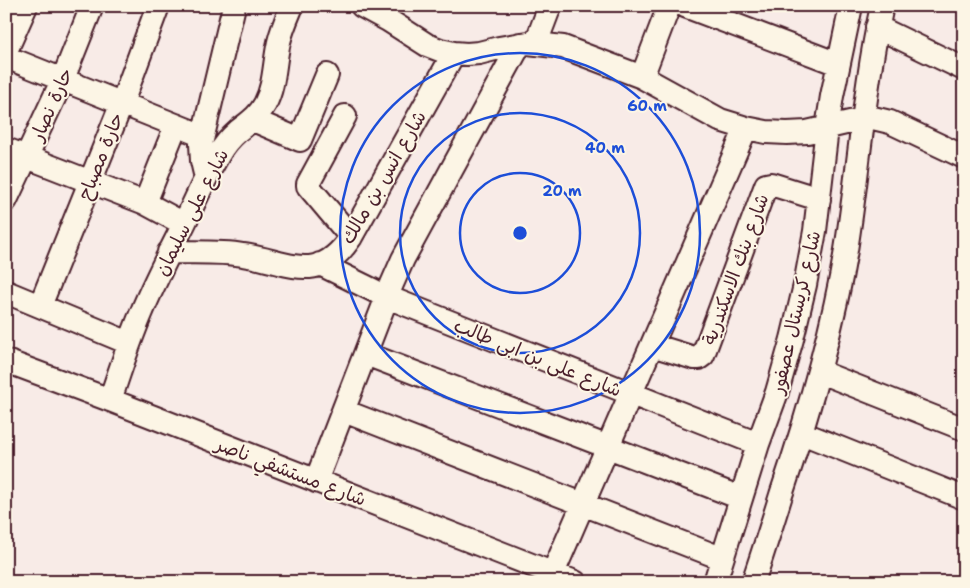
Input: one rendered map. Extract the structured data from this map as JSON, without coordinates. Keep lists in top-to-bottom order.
{
  "streets": {
    "street": [
      "حارة نصار",
      "حارة مصباح",
      "شارع انس بن مالك",
      "شارع على سليمان",
      "شارع بنك الاسكندرية",
      "شارع كريستال عصفور",
      "شارع على بن ابى طالب",
      "شارع مستشفي ناصر"
    ]
  },
  "crossings": [
    ["شارع انس بن مالك", "شارع على سليمان"],
    ["شارع انس بن مالك", "شارع على بن ابى طالب"],
    ["شارع على سليمان", "شارع مستشفي ناصر"],
    ["شارع بنك الاسكندرية", "شارع كريستال عصفور"],
    ["شارع كريستال عصفور", "شارع على بن ابى طالب"]
  ],
  "rings": ["60 m", "40 m", "20 m"]
}
